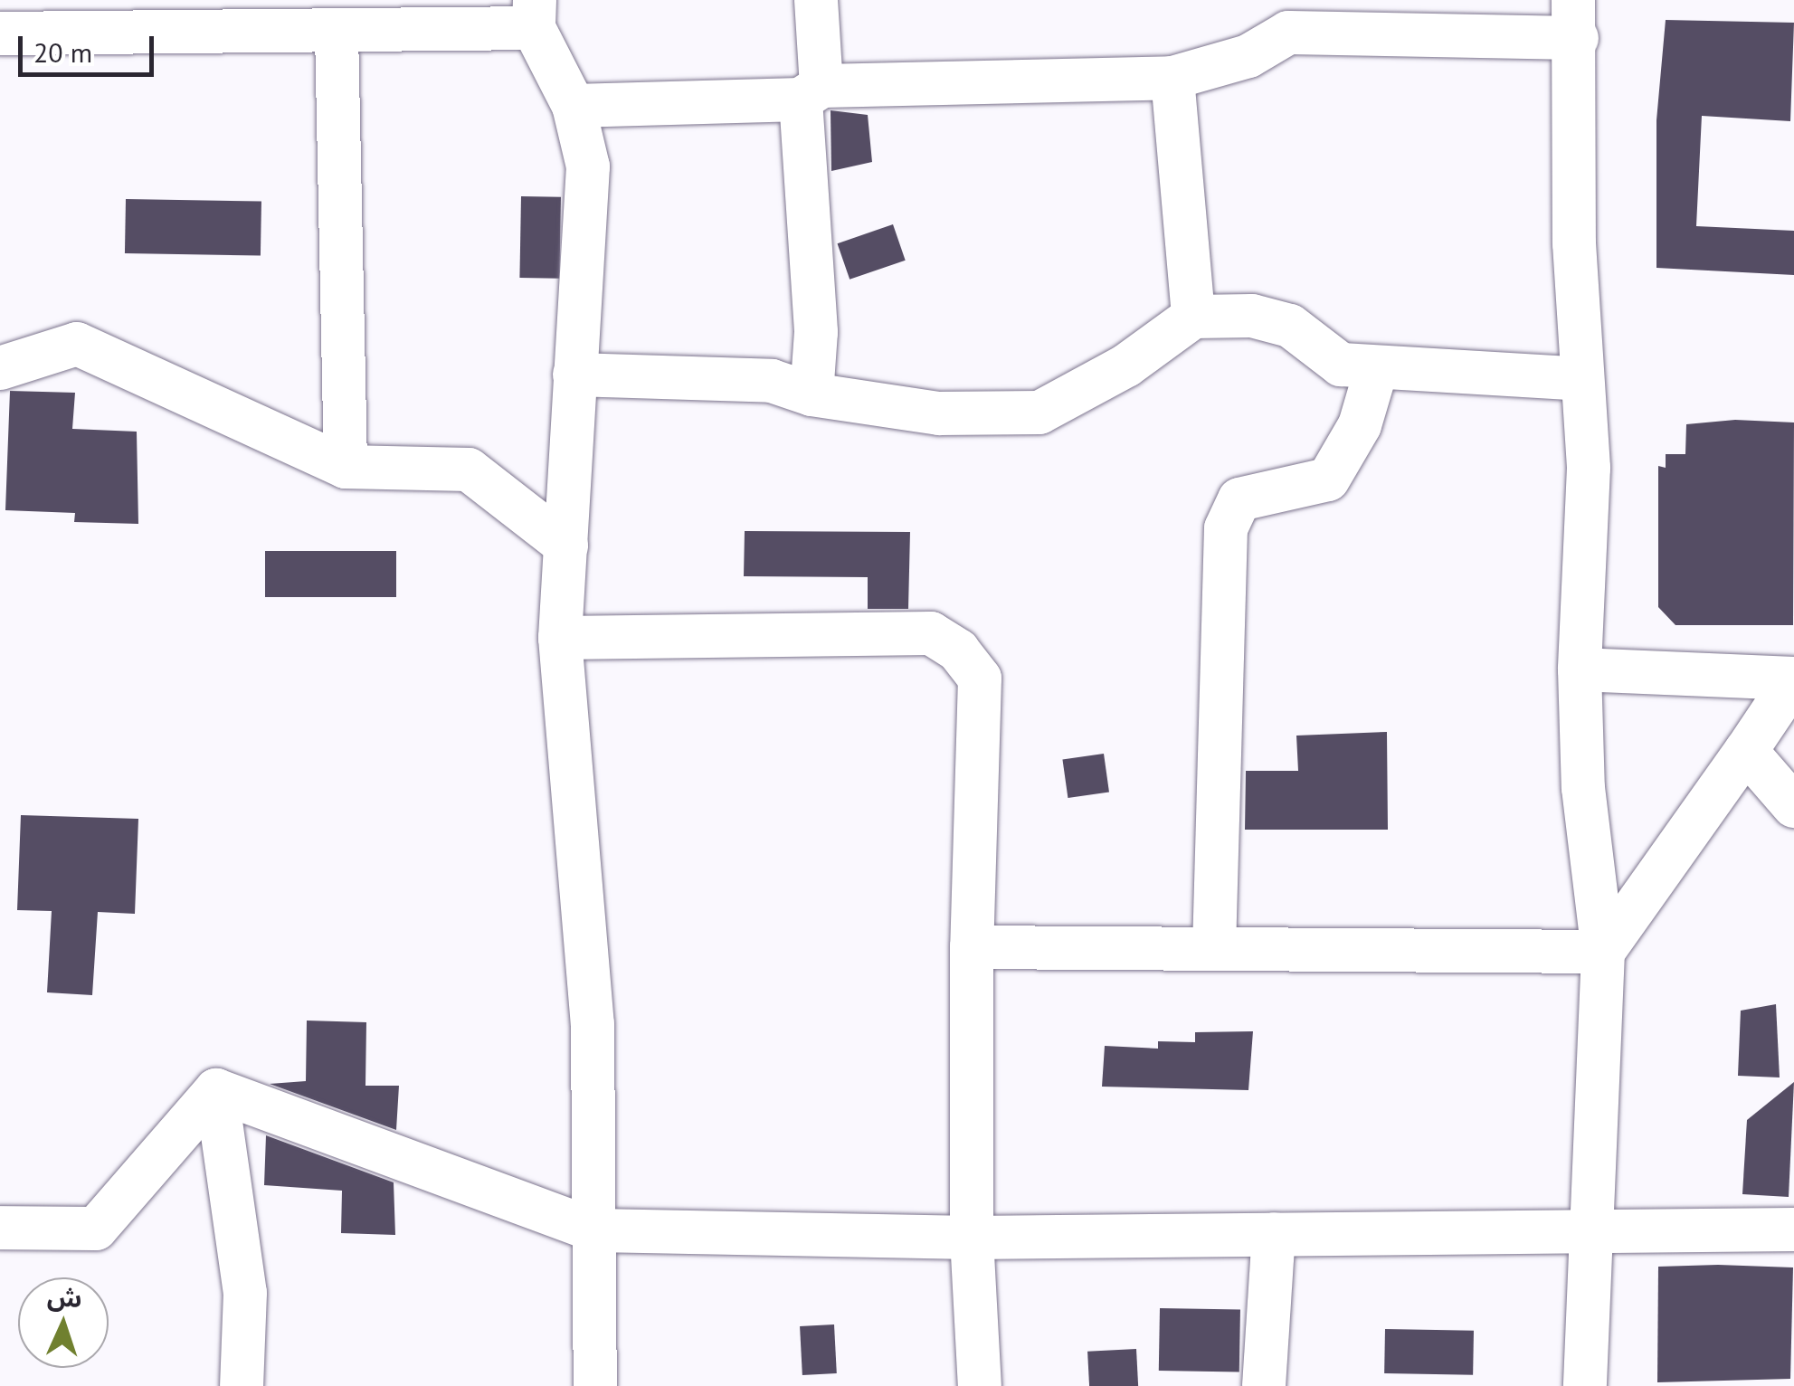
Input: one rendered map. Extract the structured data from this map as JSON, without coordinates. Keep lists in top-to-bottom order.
{
  "scale_bar": "20 m",
  "north": "top"
}
